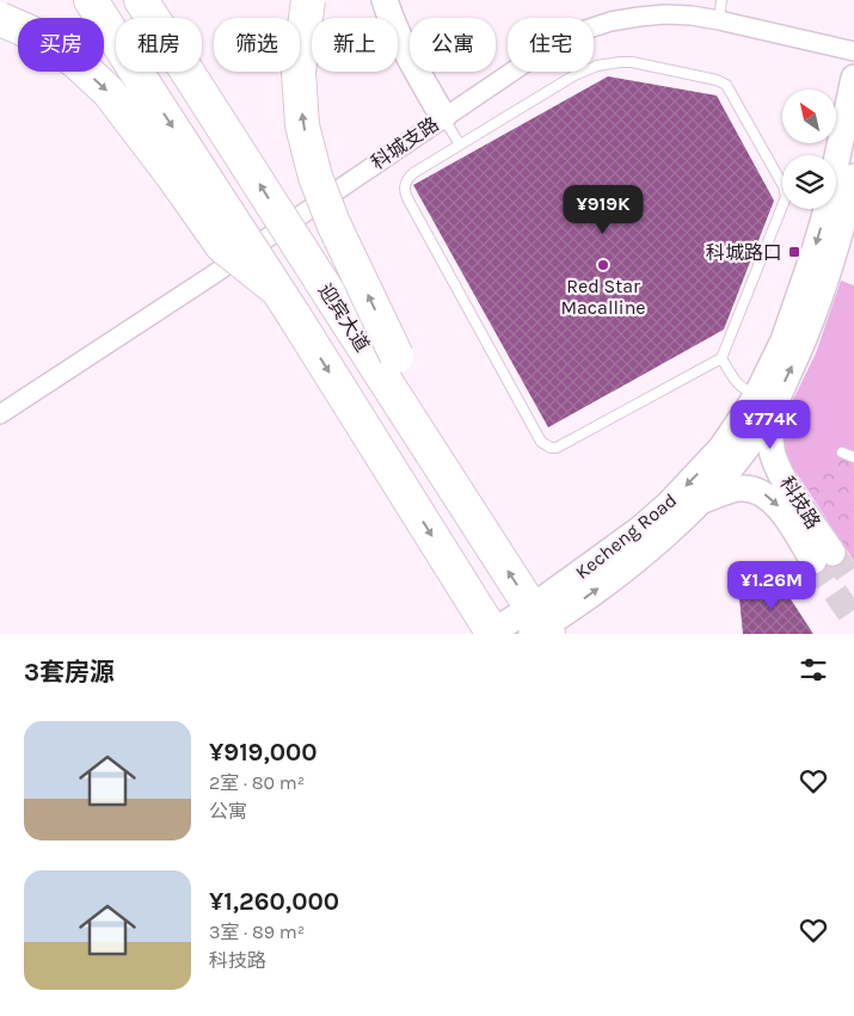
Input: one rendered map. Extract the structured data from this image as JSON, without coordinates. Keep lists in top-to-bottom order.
{
  "streets": {
    "highway": ["迎宾大道"],
    "main road": ["科技路", "Kecheng Road"],
    "street": ["科城支路"]
  },
  "crossings": [
    ["迎宾大道", "Kecheng Road"],
    ["科技路", "Kecheng Road"]
  ],
  "places": {
    "transit": ["科城路口"],
    "other": ["Red Star Macalline"]
  },
  "north": "top left",
  "page": {
    "chip": [
      "买房",
      "租房",
      "筛选",
      "新上",
      "公寓",
      "住宅"
    ],
    "price": ["¥919K", "¥774K", "¥1.26M"],
    "heading": "3套房源",
    "list": [
      {
        "name": "¥919,000",
        "note": "2室 · 80 m² · 公寓"
      },
      {
        "name": "¥1,260,000",
        "note": "3室 · 89 m² · 科技路"
      }
    ]
  }
}
